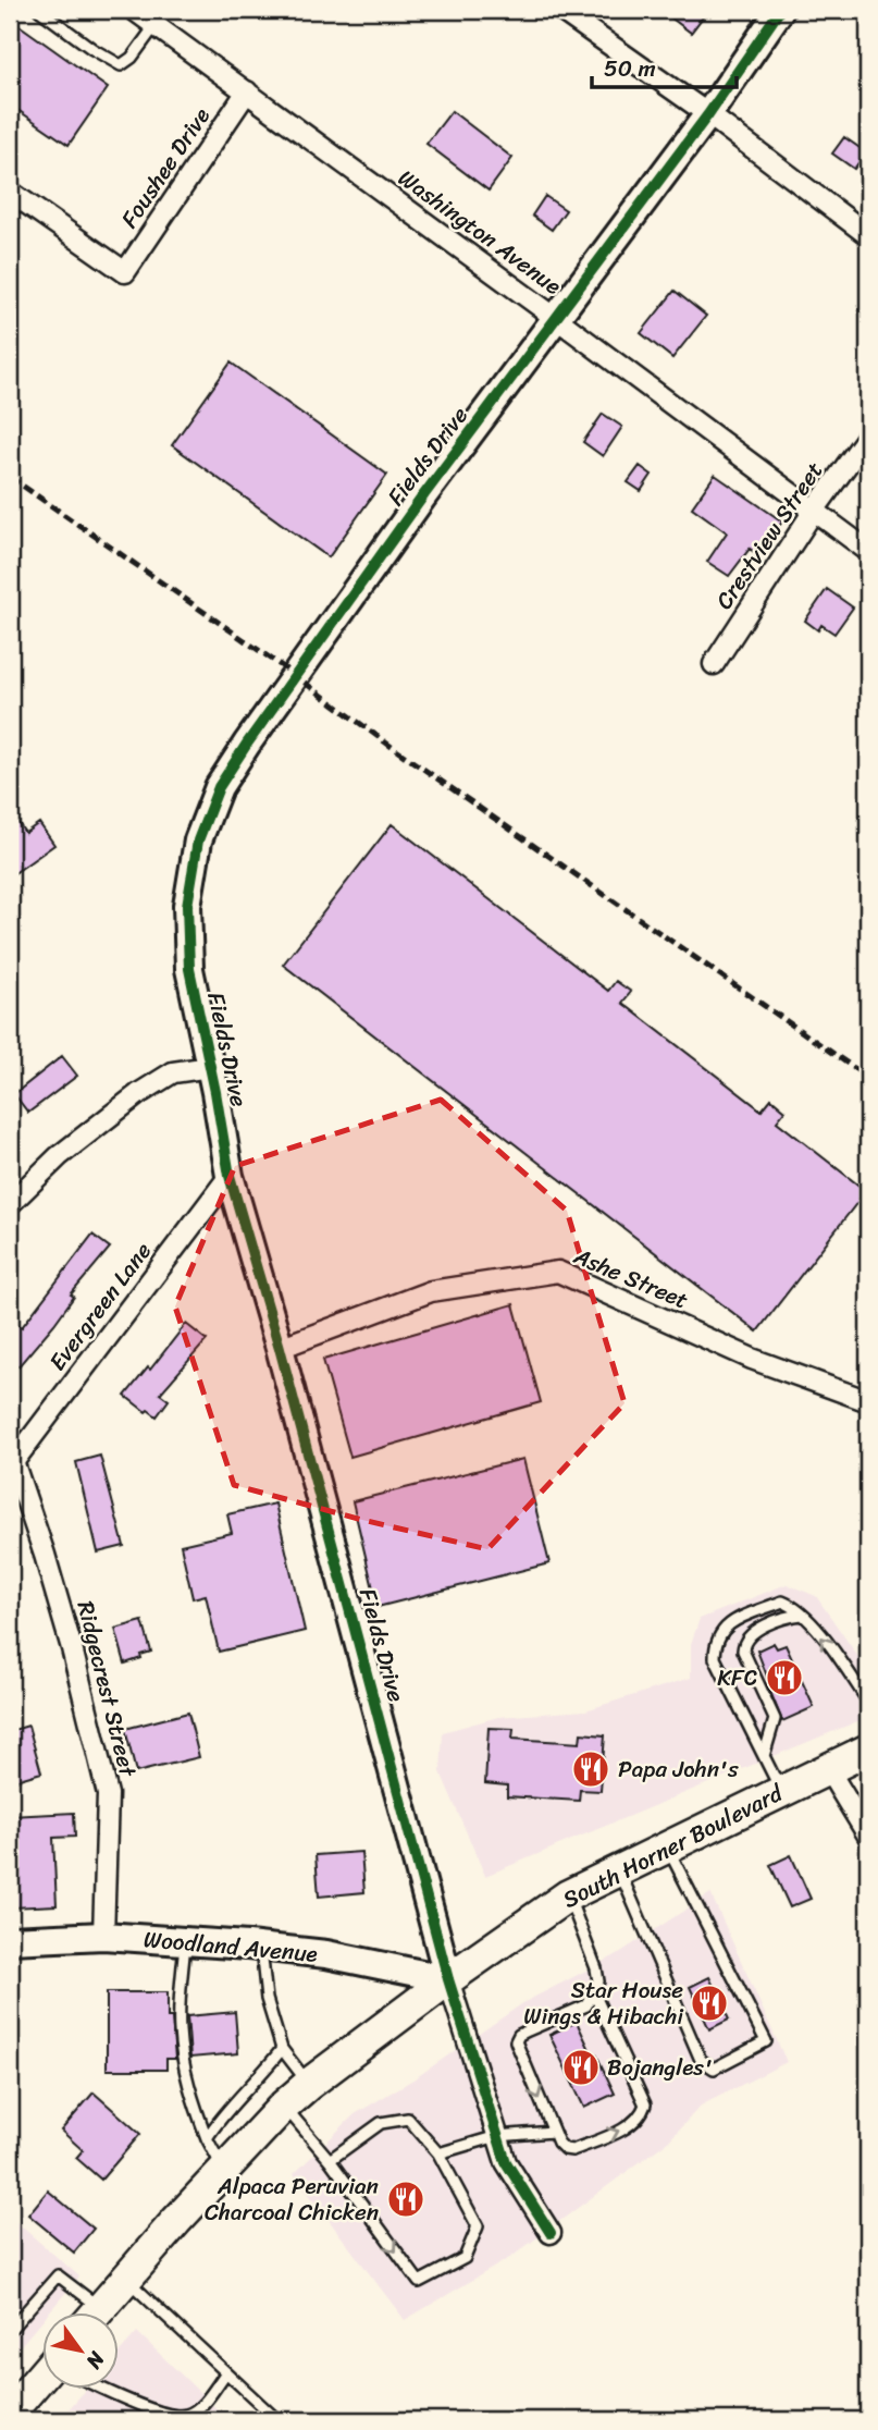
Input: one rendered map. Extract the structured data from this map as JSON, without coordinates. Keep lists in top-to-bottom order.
{
  "streets": {
    "main road": ["South Horner Boulevard"],
    "street": [
      "Foushee Drive",
      "Washington Avenue",
      "Fields Drive",
      "Crestview Street",
      "Ashe Street",
      "Evergreen Lane",
      "Ridgecrest Street",
      "Woodland Avenue"
    ]
  },
  "crossings": [
    ["Foushee Drive", "Washington Avenue"],
    ["Washington Avenue", "Fields Drive"],
    ["Washington Avenue", "Crestview Street"],
    ["Fields Drive", "Ashe Street"],
    ["Fields Drive", "Evergreen Lane"],
    ["Fields Drive", "South Horner Boulevard"],
    ["Fields Drive", "Woodland Avenue"],
    ["Evergreen Lane", "Ridgecrest Street"],
    ["Ridgecrest Street", "Woodland Avenue"],
    ["South Horner Boulevard", "Woodland Avenue"]
  ],
  "places": {
    "restaurant": [
      "KFC",
      "Papa John's",
      "Star House Wings & Hibachi",
      "Bojangles'",
      "Alpaca Peruvian Charcoal Chicken"
    ]
  },
  "scale_bar": "50 m",
  "north": "bottom right"
}
